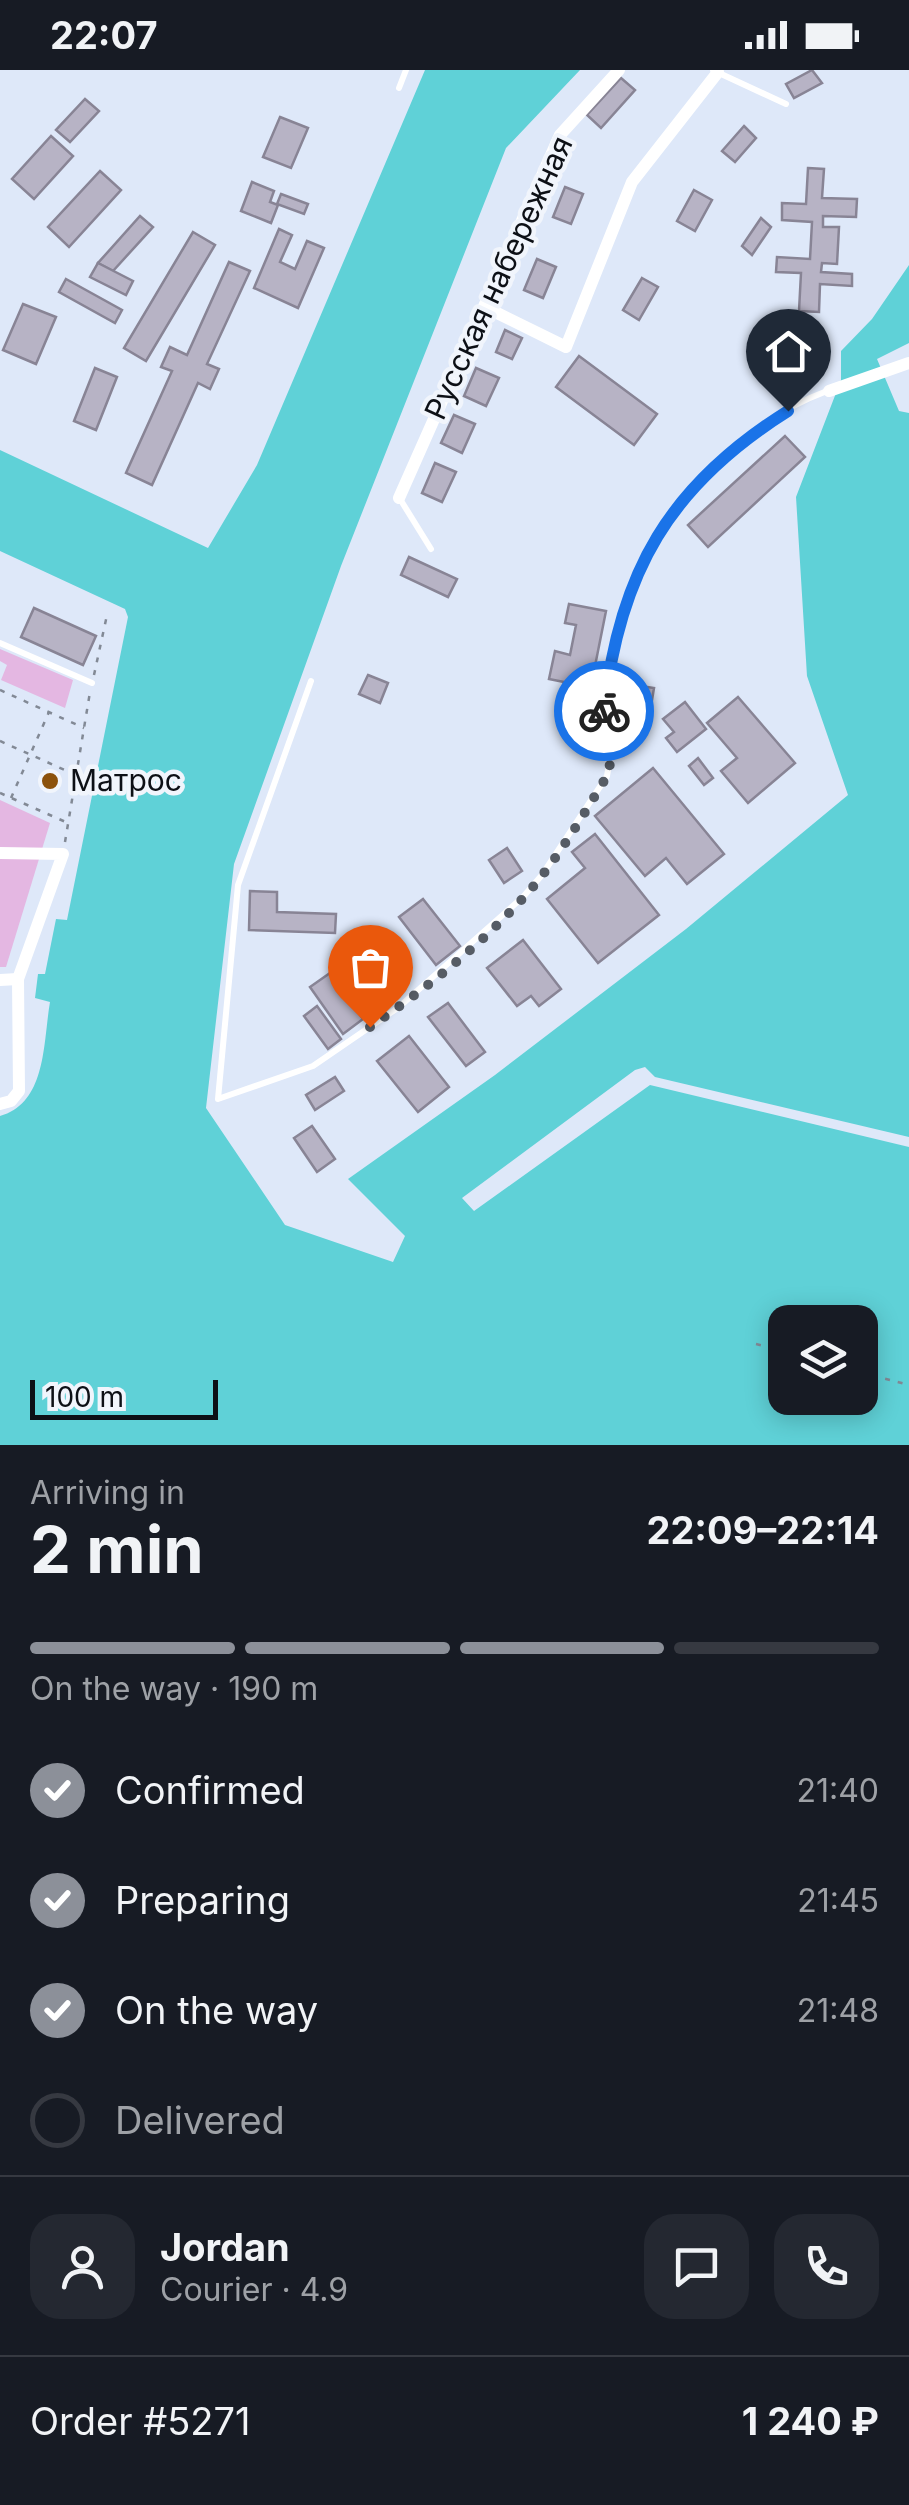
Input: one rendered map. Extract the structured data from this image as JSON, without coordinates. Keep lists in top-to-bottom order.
{
  "streets": {
    "street": ["Русская набережная"]
  },
  "places": ["Матрос"],
  "scale_bar": "100 m",
  "page": {
    "status": "22:07",
    "scale": "100 m",
    "heading": ["2 min", "Arriving in", "22:09–22:14"],
    "panel": [
      "Jordan",
      "Courier · 4.9",
      "Order #5271",
      "1 240 ₽"
    ],
    "bar": "On the way · 190 m",
    "list": [
      ["Confirmed", "21:40"],
      ["Preparing", "21:45"],
      ["On the way", "21:48"],
      "Delivered"
    ]
  }
}
